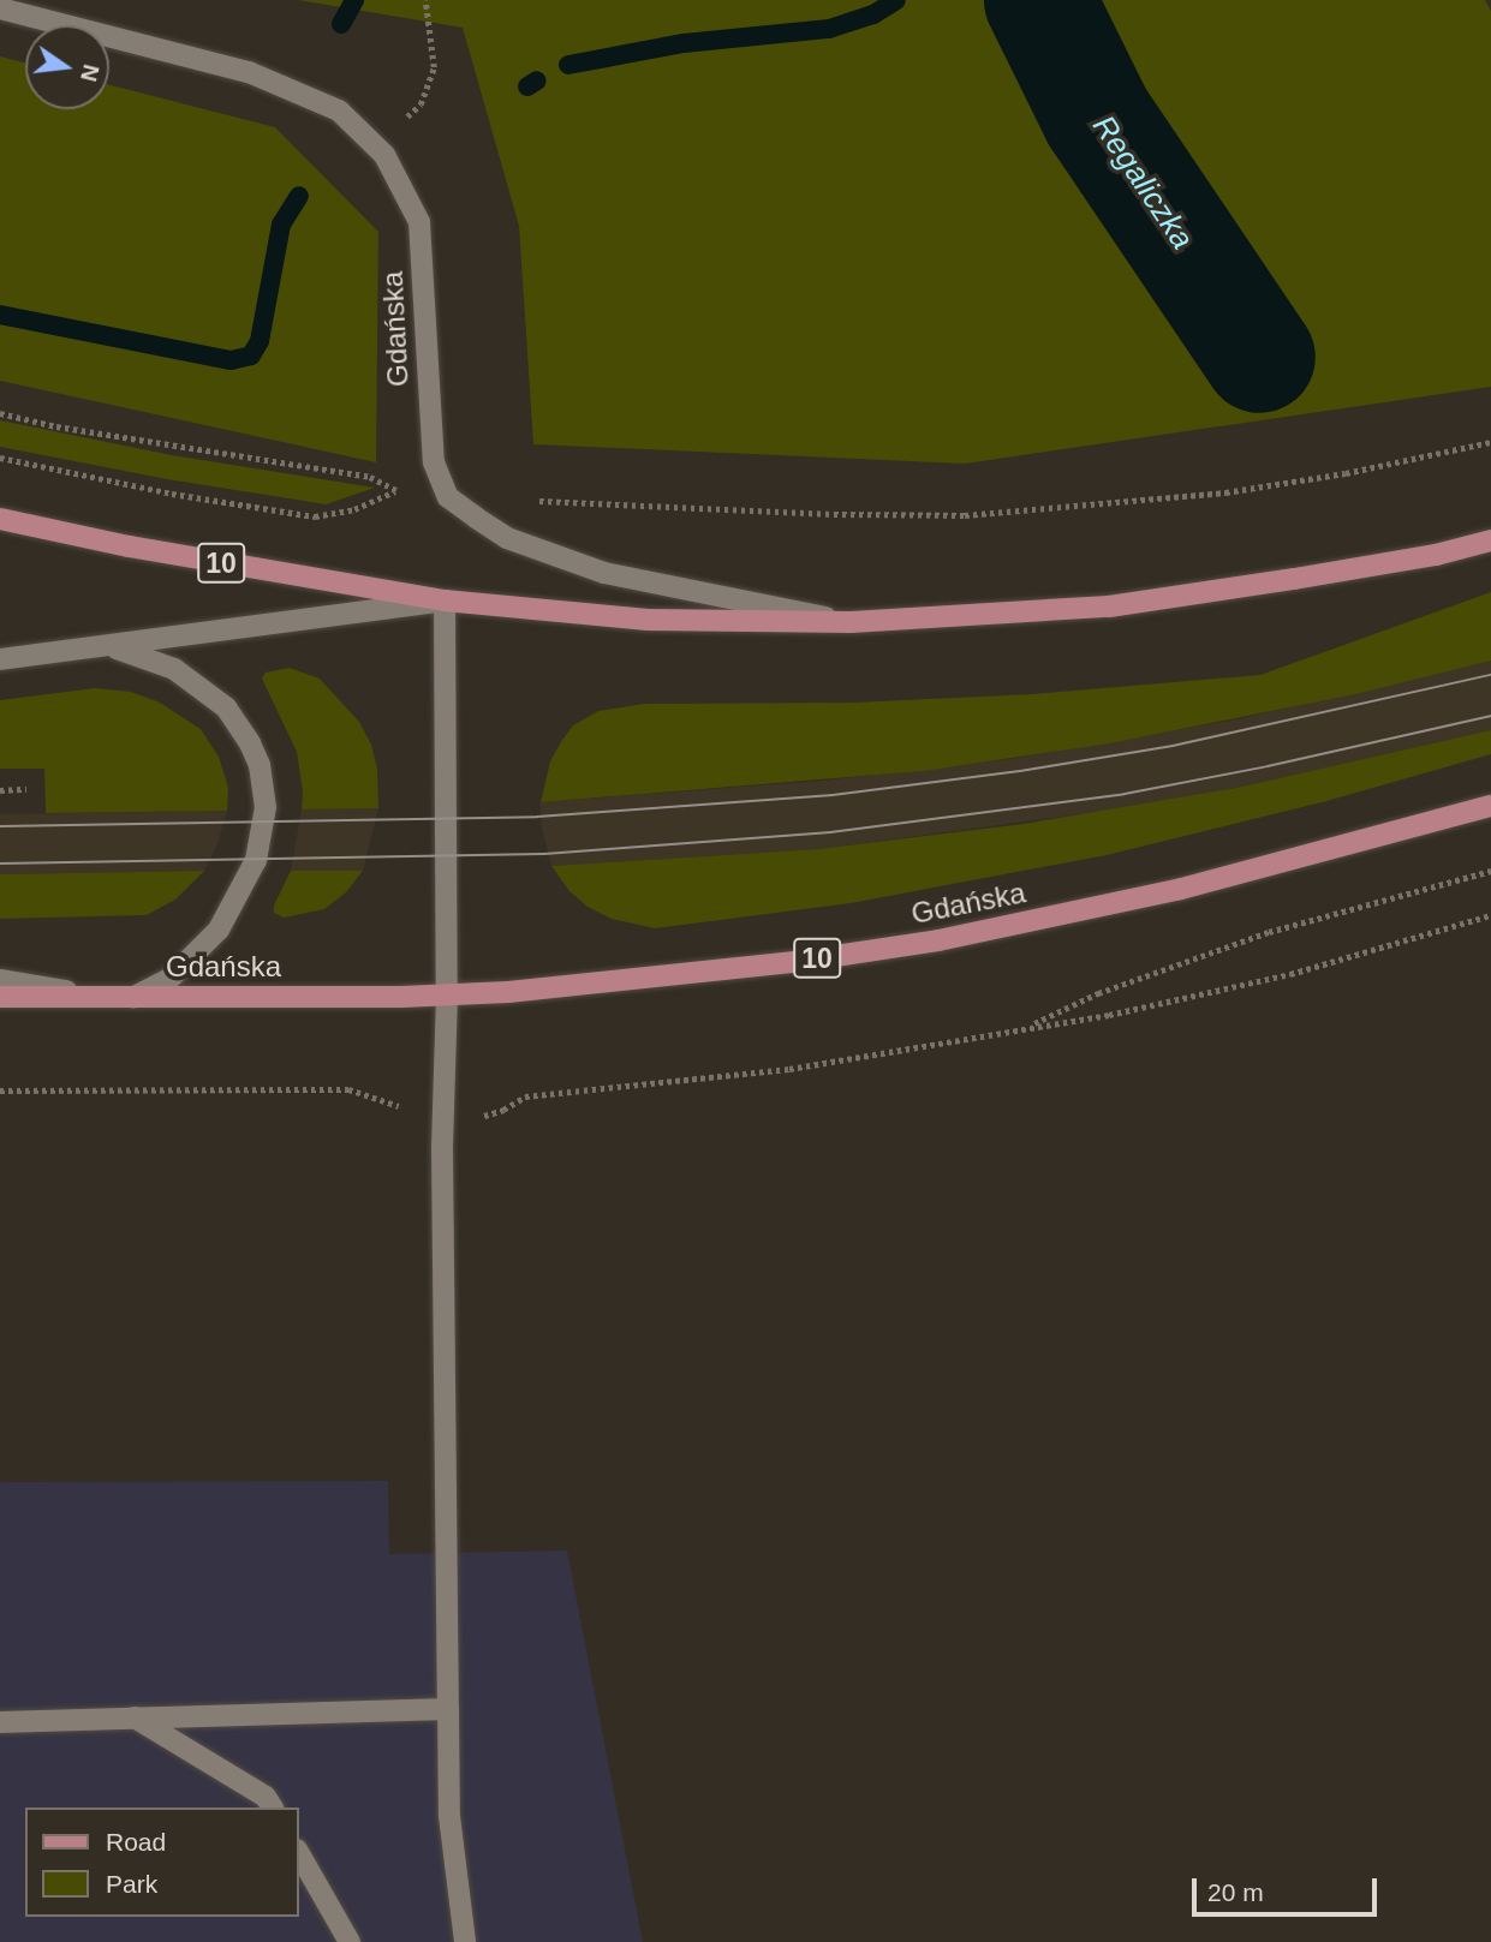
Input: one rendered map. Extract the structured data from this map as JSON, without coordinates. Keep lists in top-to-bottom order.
{
  "streets": {
    "main road": ["Gdańska", "10"]
  },
  "water": ["Regaliczka"],
  "legend": ["Road", "Park"],
  "scale_bar": "20 m",
  "north": "right"
}
